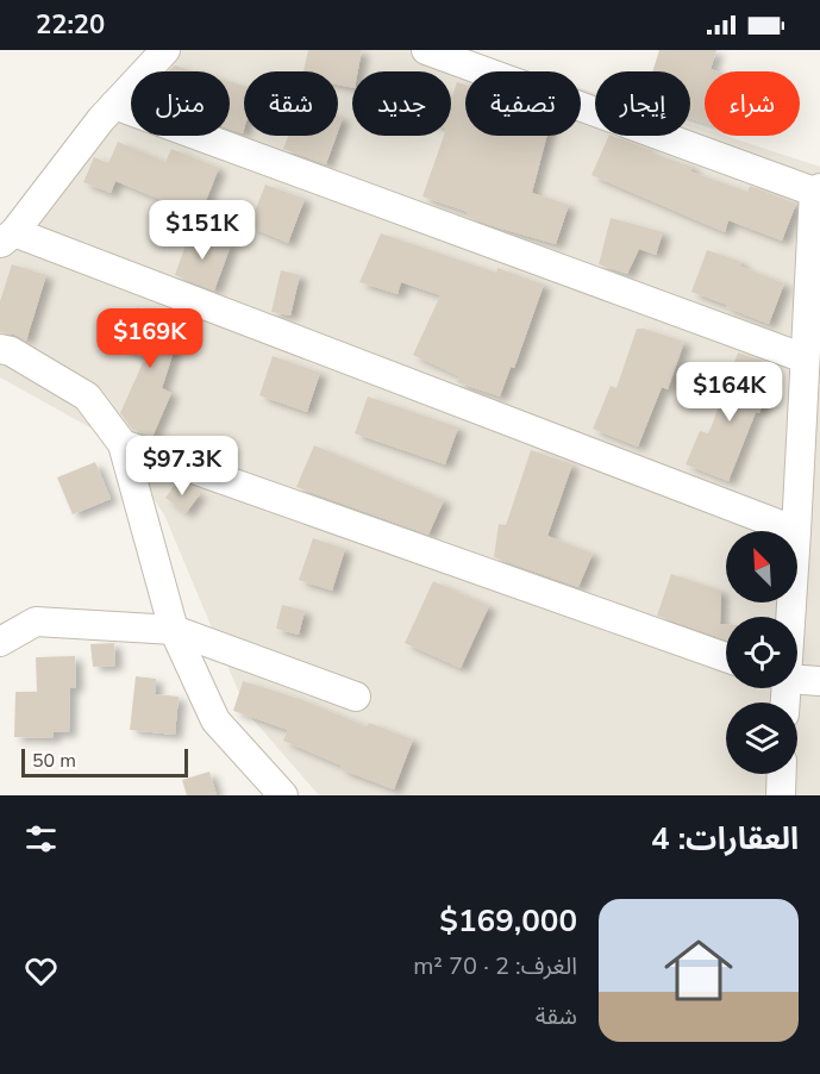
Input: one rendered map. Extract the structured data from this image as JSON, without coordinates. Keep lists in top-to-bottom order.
{
  "scale_bar": "50 m",
  "north": "top left",
  "page": {
    "status": "22:20",
    "chip": [
      "شراء",
      "إيجار",
      "تصفية",
      "جديد",
      "شقة",
      "منزل"
    ],
    "price": [
      "$151K",
      "$169K",
      "$164K",
      "$97.3K"
    ],
    "scale": "50 m",
    "heading": "العقارات: 4",
    "list": [
      {
        "name": "$169,000",
        "note": "الغرف: 2 · 70 m² · شقة"
      }
    ]
  }
}
